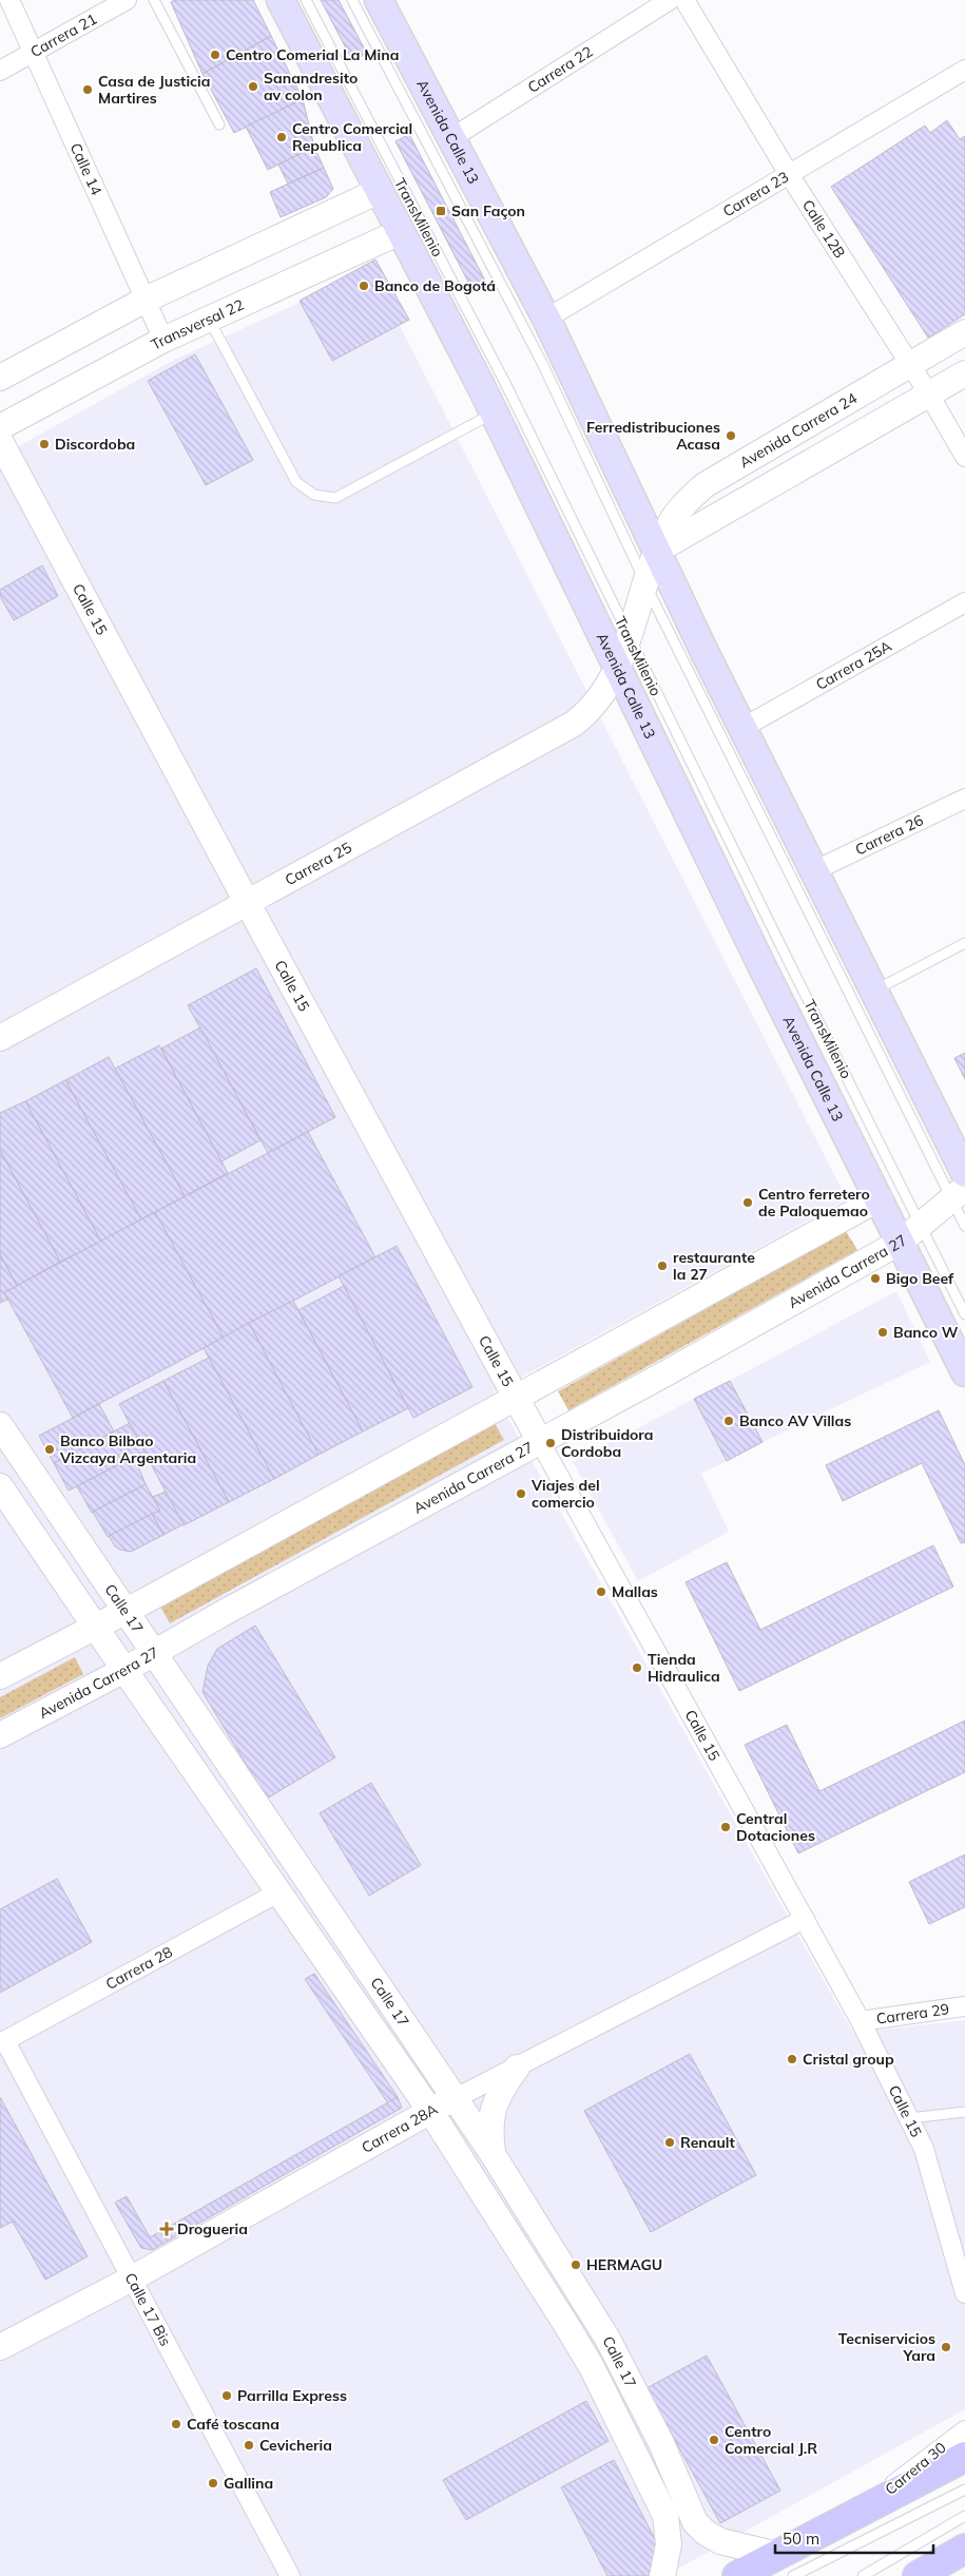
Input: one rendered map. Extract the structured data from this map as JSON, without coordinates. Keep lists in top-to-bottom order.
{
  "streets": {
    "main road": ["Avenida Calle 13"],
    "street": [
      "Carrera 21",
      "Carrera 22",
      "Calle 14",
      "Carrera 23",
      "Calle 12B",
      "Transversal 22",
      "Avenida Carrera 24",
      "Calle 15",
      "Carrera 25A",
      "Carrera 26",
      "Carrera 25",
      "Avenida Carrera 27",
      "Calle 17",
      "Carrera 28",
      "Carrera 29",
      "Carrera 28A",
      "Calle 17 Bis",
      "Carrera 30"
    ],
    "lane": ["TransMilenio"]
  },
  "crossings": [
    ["Carrera 21", "Calle 14"],
    ["Carrera 22", "Avenida Calle 13"],
    ["Avenida Calle 13", "Carrera 23"],
    ["Avenida Calle 13", "Transversal 22"],
    ["Avenida Calle 13", "Avenida Carrera 24"],
    ["Avenida Calle 13", "Carrera 25A"],
    ["Avenida Calle 13", "Carrera 26"],
    ["Avenida Calle 13", "Carrera 25"],
    ["Avenida Calle 13", "Avenida Carrera 27"],
    ["Calle 14", "Transversal 22"],
    ["Carrera 23", "Calle 12B"],
    ["TransMilenio", "Avenida Carrera 24"],
    ["TransMilenio", "Avenida Carrera 27"],
    ["Calle 12B", "Avenida Carrera 24"],
    ["Avenida Carrera 24", "Carrera 25"],
    ["Calle 15", "Carrera 25"],
    ["Calle 15", "Avenida Carrera 27"],
    ["Calle 15", "Carrera 29"],
    ["Calle 15", "Carrera 28A"],
    ["Avenida Carrera 27", "Calle 17"],
    ["Calle 17", "Carrera 28"],
    ["Calle 17", "Carrera 28A"],
    ["Carrera 28", "Calle 17 Bis"],
    ["Carrera 28A", "Calle 17 Bis"]
  ],
  "places": {
    "other": [
      "Centro Comerial La Mina",
      "Sanandresito av colon",
      "Casa de Justicia Martires",
      "Centro Comercial Republica",
      "Banco de Bogotá",
      "Ferredistribuciones Acasa",
      "Discordoba",
      "Centro ferretero de Paloquemao",
      "restaurante la 27",
      "Bigo Beef",
      "Banco W",
      "Banco AV Villas",
      "Distribuidora Cordoba",
      "Banco Bilbao Vizcaya Argentaria",
      "Viajes del comercio",
      "Mallas",
      "Tienda Hidraulica",
      "Central Dotaciones",
      "Cristal group",
      "Renault",
      "HERMAGU",
      "Tecniservicios Yara",
      "Parrilla Express",
      "Café toscana",
      "Centro Comercial J.R",
      "Cevicheria",
      "Gallina"
    ],
    "transit": ["San Façon"],
    "health": ["Drogueria"]
  },
  "scale_bar": "50 m"
}
